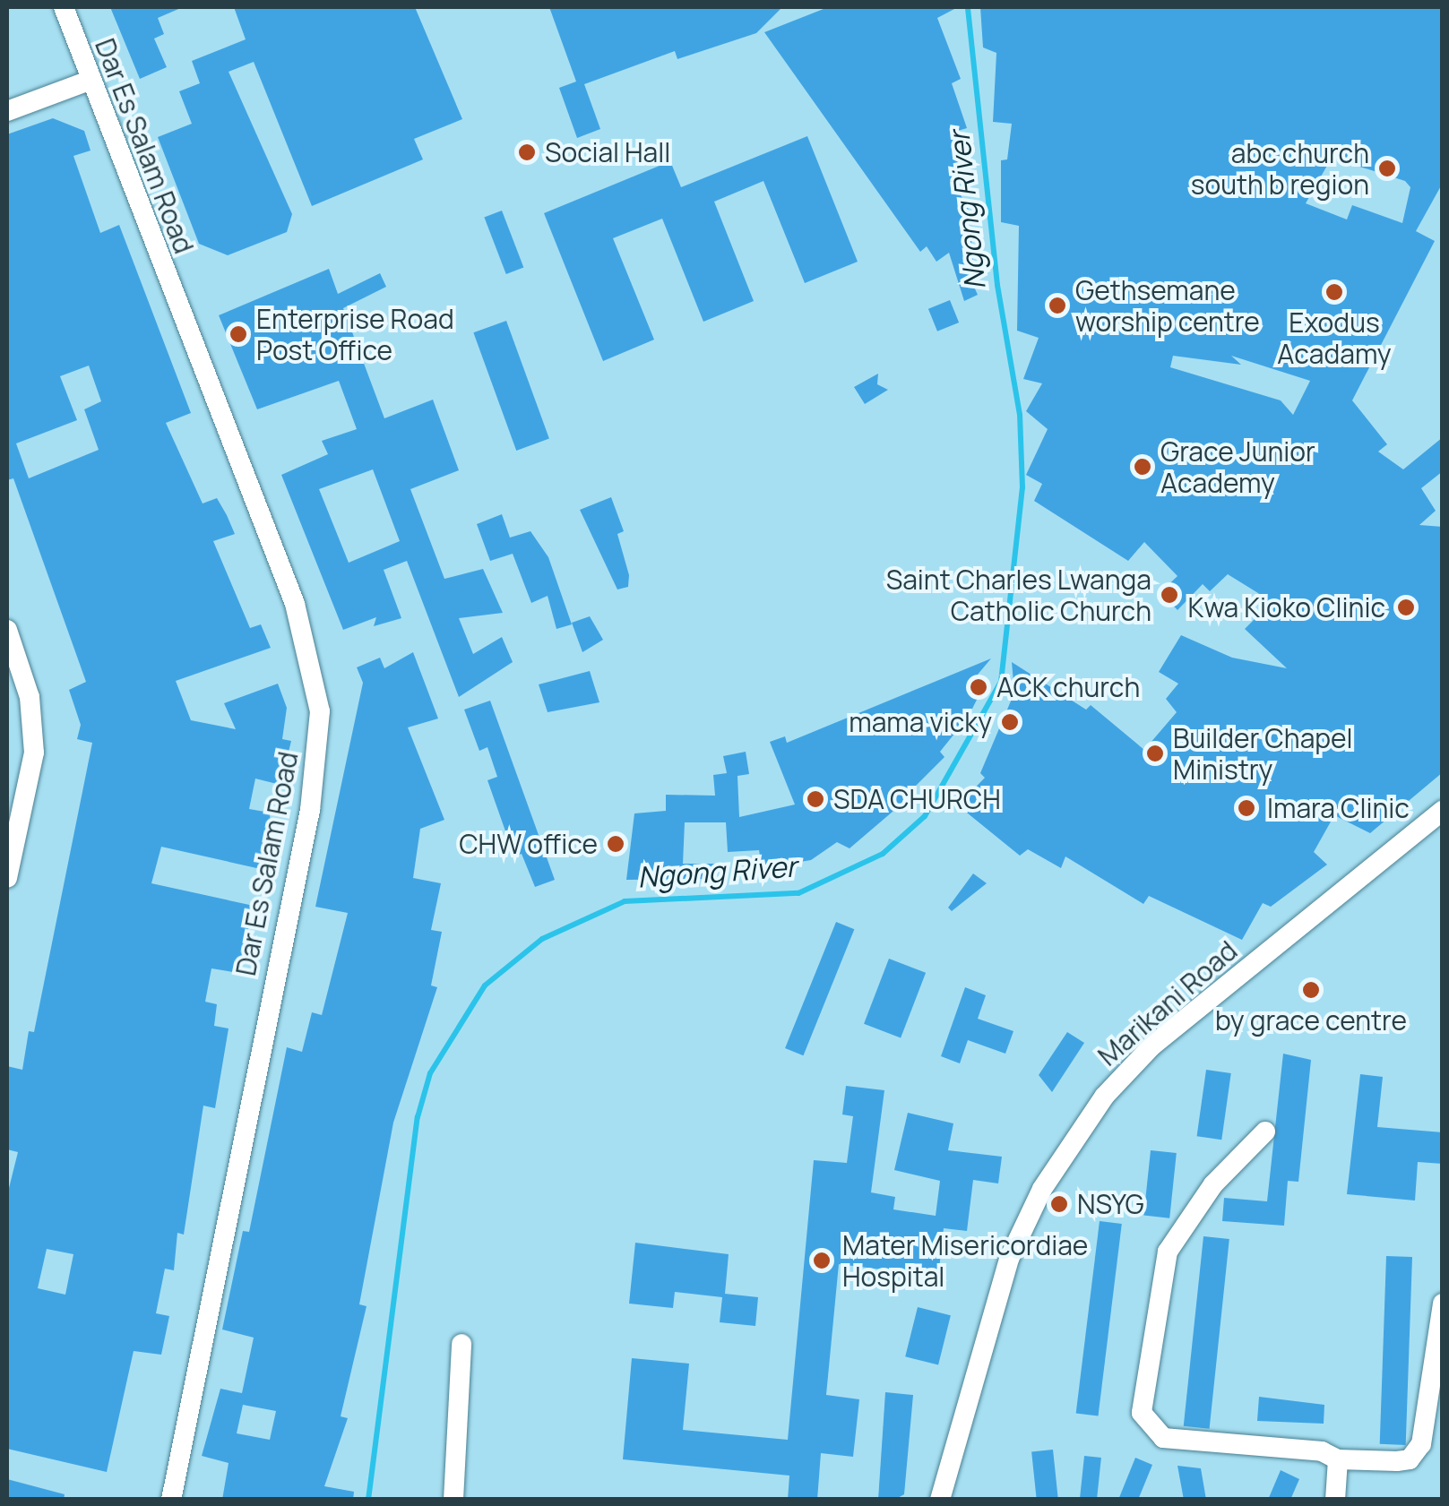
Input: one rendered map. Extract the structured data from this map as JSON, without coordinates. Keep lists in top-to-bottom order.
{
  "streets": {
    "street": ["Dar Es Salam Road", "Marikani Road"]
  },
  "water": ["Ngong River"],
  "places": [
    "Social Hall",
    "abc church south b region",
    "Exodus Acadamy",
    "Gethsemane worship centre",
    "Enterprise Road Post Office",
    "Grace Junior Academy",
    "Saint Charles Lwanga Catholic Church",
    "Kwa Kioko Clinic",
    "ACK church",
    "mama vicky",
    "Builder Chapel Ministry",
    "SDA CHURCH",
    "Imara Clinic",
    "CHW office",
    "by grace centre",
    "NSYG",
    "Mater Misericordiae Hospital"
  ]
}
